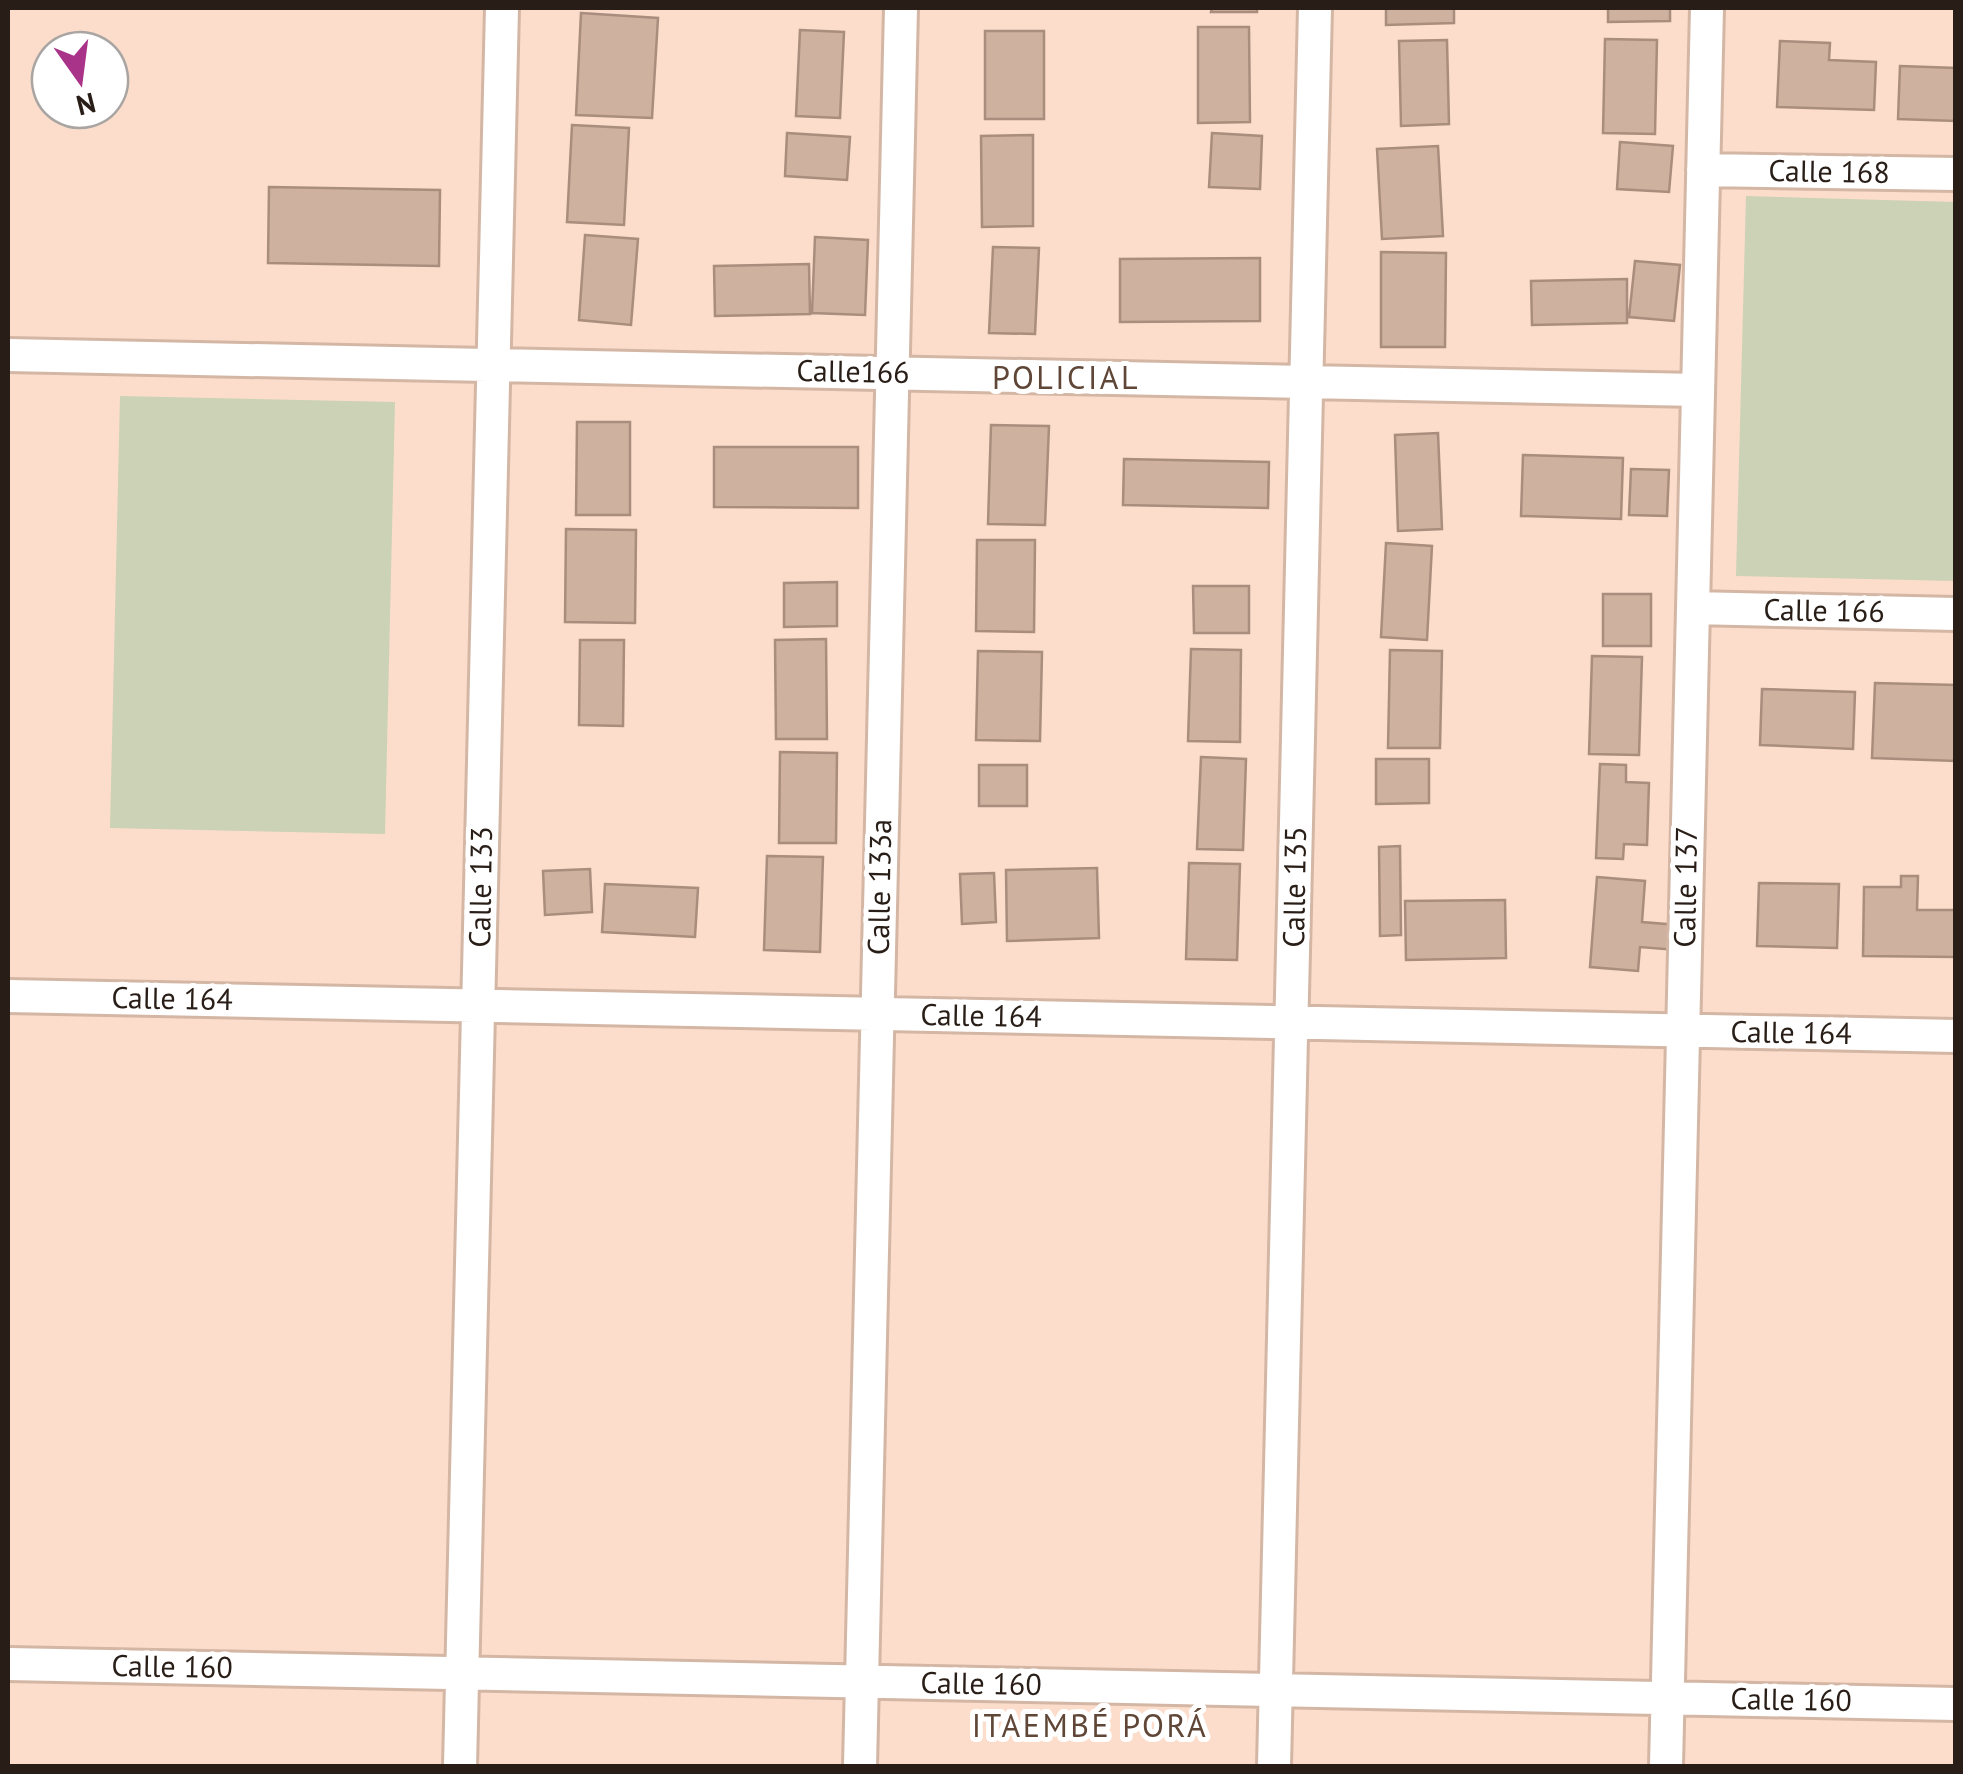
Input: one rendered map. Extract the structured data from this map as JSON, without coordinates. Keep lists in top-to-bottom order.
{
  "streets": {
    "street": [
      "Calle 168",
      "Calle166",
      "Calle 166",
      "Calle 133",
      "Calle 133a",
      "Calle 135",
      "Calle 137",
      "Calle 164",
      "Calle 160"
    ]
  },
  "crossings": [
    ["Calle 168", "Calle 137"],
    ["Calle166", "Calle 133"],
    ["Calle166", "Calle 133a"],
    ["Calle166", "Calle 135"],
    ["Calle166", "Calle 137"],
    ["Calle 166", "Calle 137"],
    ["Calle 133", "Calle 164"],
    ["Calle 133", "Calle 160"],
    ["Calle 133a", "Calle 164"],
    ["Calle 133a", "Calle 160"],
    ["Calle 135", "Calle 164"],
    ["Calle 135", "Calle 160"],
    ["Calle 137", "Calle 164"],
    ["Calle 137", "Calle 160"]
  ],
  "districts": ["POLICIAL", "ITAEMBÉ PORÁ"],
  "north": "bottom"
}
